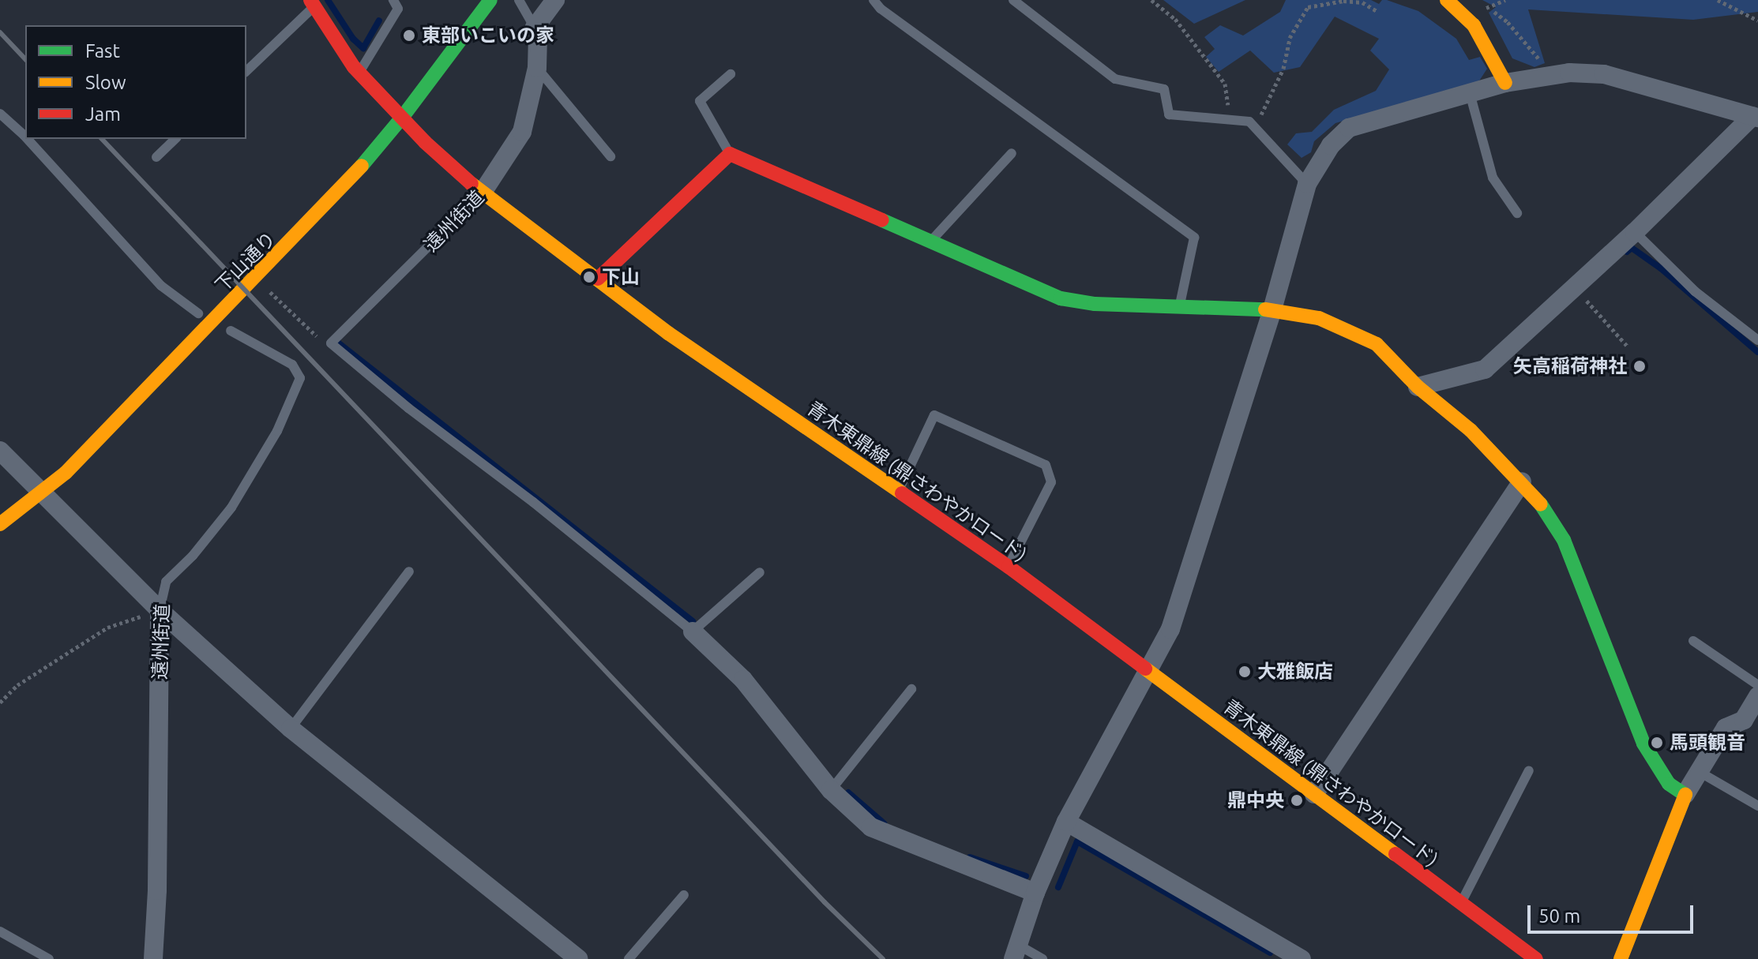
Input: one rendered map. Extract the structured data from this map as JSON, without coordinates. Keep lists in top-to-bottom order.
{
  "streets": {
    "street": ["遠州街道", "下山通り", "青木東鼎線 (鼎さわやかロード)"]
  },
  "crossings": [
    ["遠州街道", "青木東鼎線 (鼎さわやかロード)"],
    ["下山通り", "青木東鼎線 (鼎さわやかロード)"]
  ],
  "places": [
    "東部いこいの家",
    "下山",
    "矢高稲荷神社",
    "大雅飯店",
    "馬頭観音",
    "鼎中央"
  ],
  "legend": ["Fast", "Slow", "Jam"],
  "scale_bar": "50 m"
}
